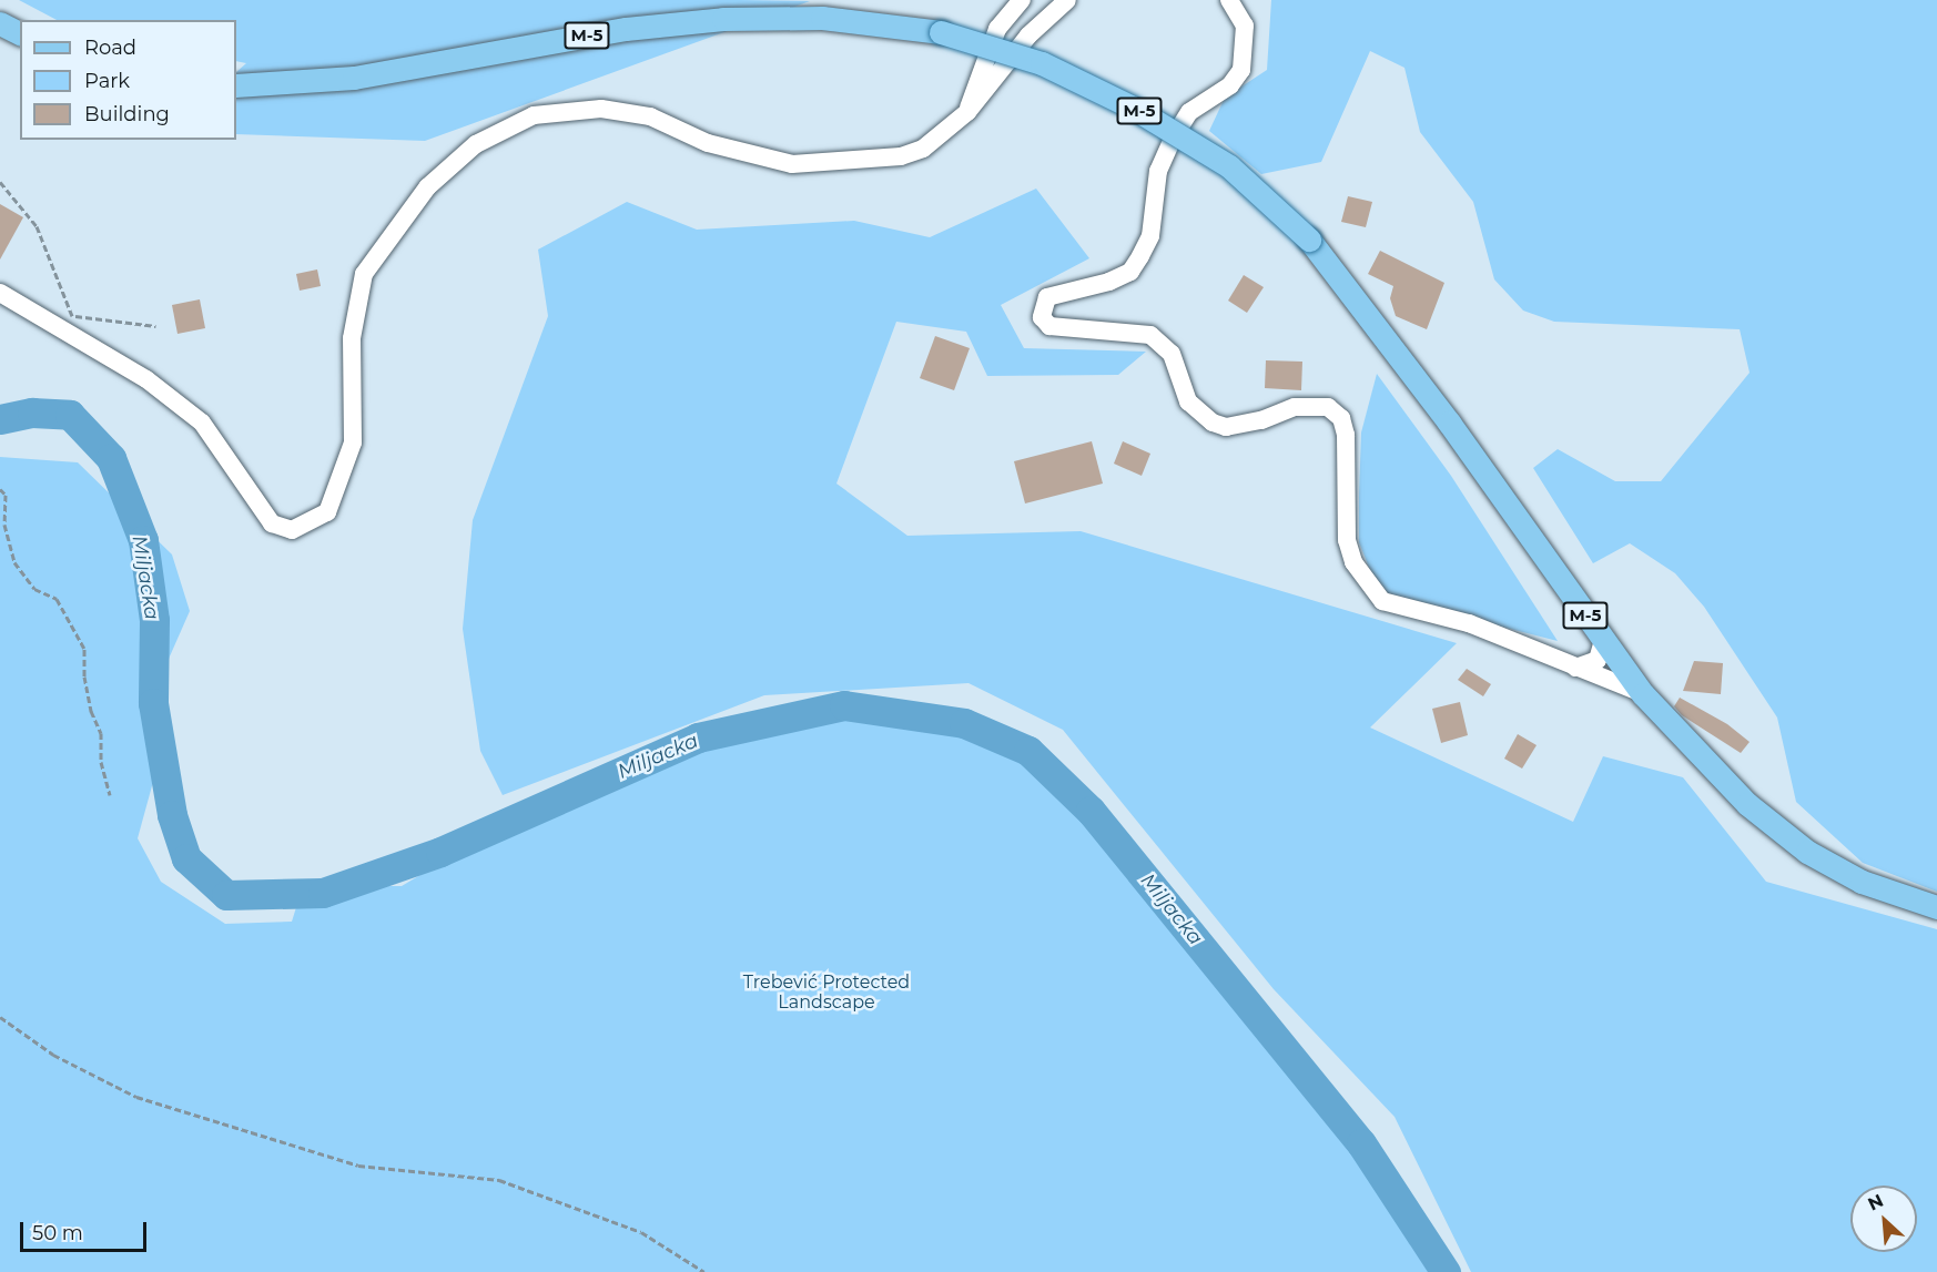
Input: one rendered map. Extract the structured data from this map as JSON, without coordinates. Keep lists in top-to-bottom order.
{
  "streets": {
    "main road": ["M-5"]
  },
  "water": ["Miljacka"],
  "parks": ["Trebević Protected Landscape"],
  "legend": ["Road", "Park", "Building"],
  "scale_bar": "50 m",
  "north": "top left"
}
